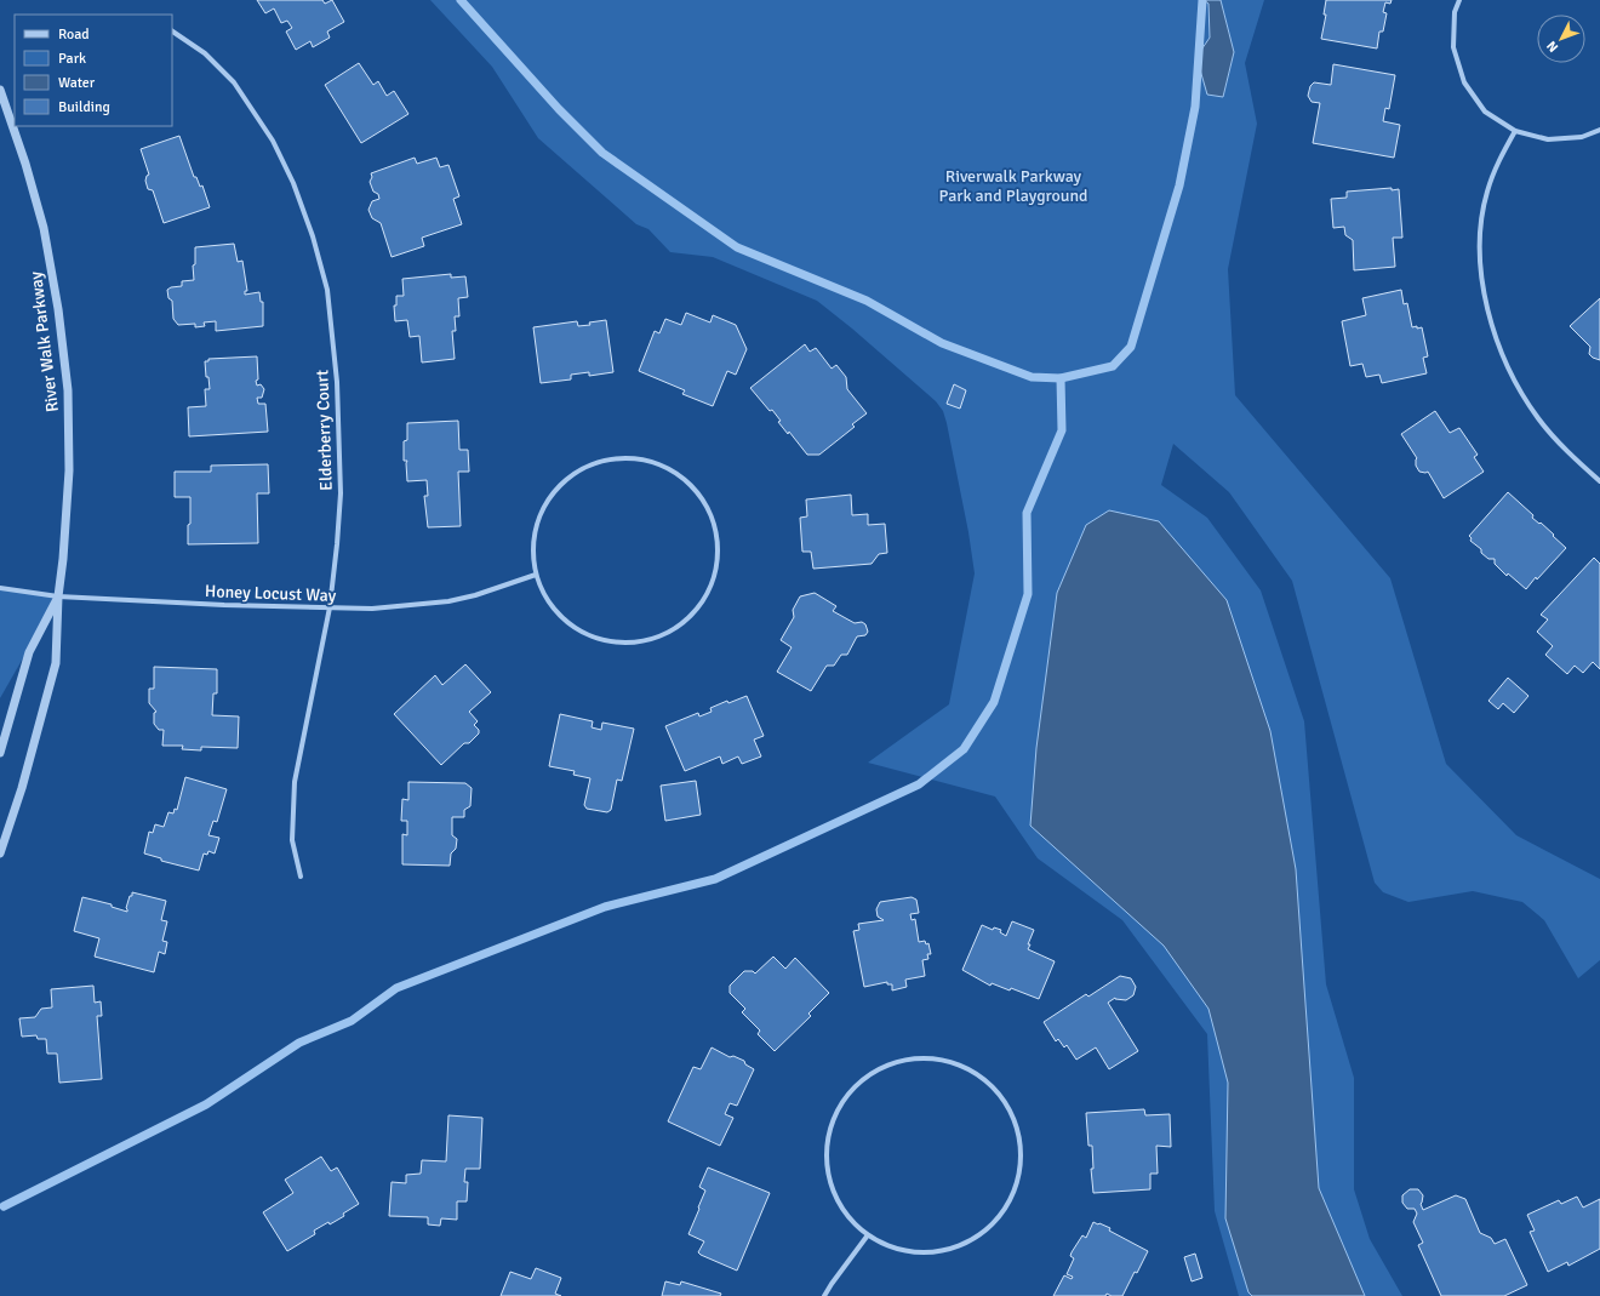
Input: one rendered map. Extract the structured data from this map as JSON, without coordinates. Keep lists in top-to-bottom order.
{
  "streets": {
    "street": ["River Walk Parkway", "Elderberry Court", "Honey Locust Way"]
  },
  "crossings": [
    ["River Walk Parkway", "Honey Locust Way"],
    ["Elderberry Court", "Honey Locust Way"]
  ],
  "parks": ["Riverwalk Parkway Park and Playground"],
  "legend": [
    "Road",
    "Park",
    "Water",
    "Building"
  ],
  "north": "bottom left"
}
